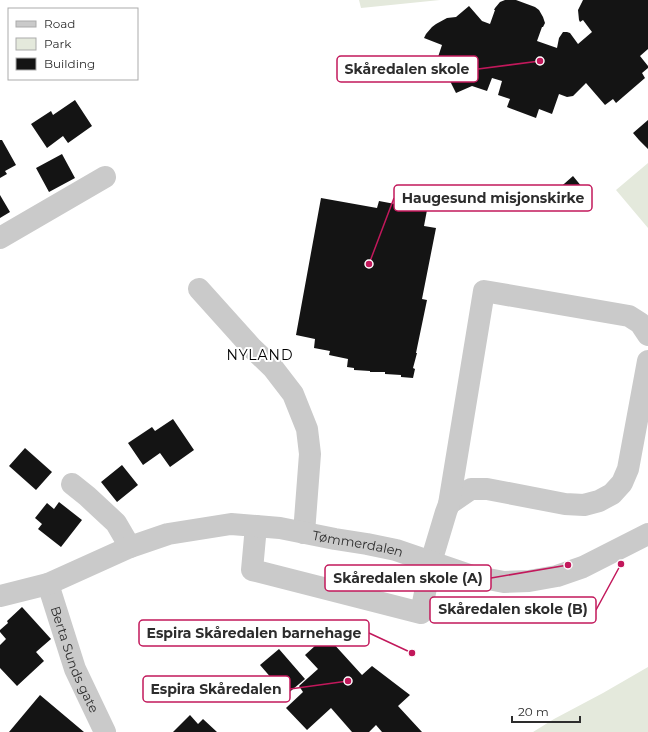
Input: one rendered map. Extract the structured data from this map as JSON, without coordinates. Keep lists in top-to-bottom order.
{
  "streets": {
    "street": ["Tømmerdalen", "Berta Sunds gate"]
  },
  "crossings": [
    ["Tømmerdalen", "Berta Sunds gate"]
  ],
  "districts": ["NYLAND"],
  "places": [
    "Skåredalen skole",
    "Haugesund misjonskirke",
    "Skåredalen skole (B)",
    "Skåredalen skole (A)",
    "Espira Skåredalen barnehage",
    "Espira Skåredalen"
  ],
  "legend": ["Road", "Park", "Building"],
  "scale_bar": "20 m"
}
